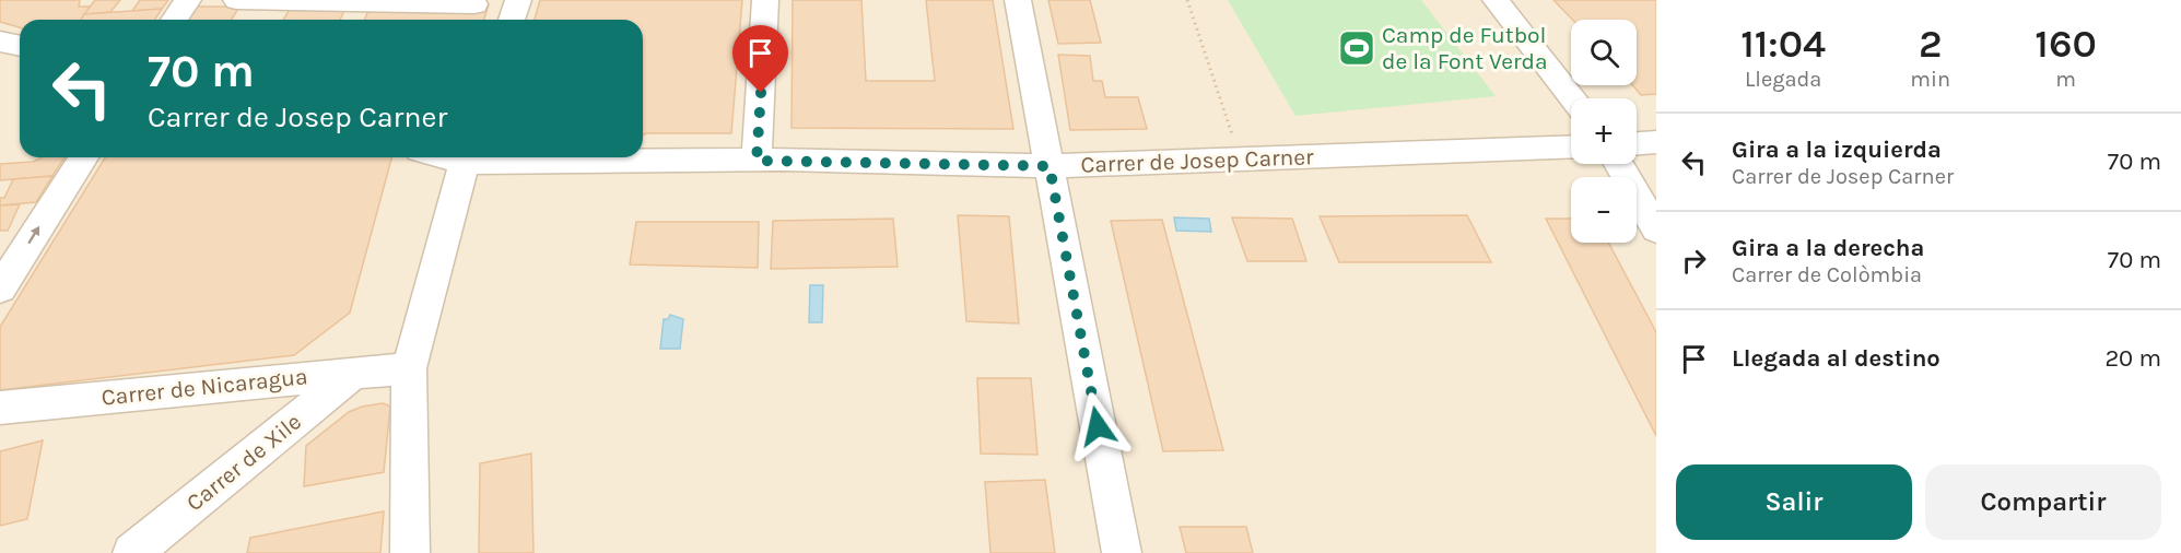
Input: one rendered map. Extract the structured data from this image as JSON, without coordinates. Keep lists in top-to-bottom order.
{
  "streets": {
    "street": ["Carrer de Josep Carner", "Carrer de Nicaragua", "Carrer de Xile"]
  },
  "crossings": [
    ["Carrer de Nicaragua", "Carrer de Xile"]
  ],
  "places": {
    "sports": ["Camp de Futbol de la Font Verda"]
  },
  "page": {
    "eta": [
      "11:04",
      "Llegada",
      "2",
      "min",
      "160",
      "m"
    ],
    "map_buttons": ["+", "−"],
    "turn": ["70 m", "Carrer de Josep Carner"],
    "list": [
      {
        "name": "Gira a la izquierda",
        "note": "Carrer de Josep Carner",
        "value": "70 m"
      },
      {
        "name": "Gira a la derecha",
        "note": "Carrer de Colòmbia",
        "value": "70 m"
      },
      {
        "name": "Llegada al destino",
        "value": "20 m"
      }
    ],
    "buttons": ["Salir", "Compartir"]
  }
}
